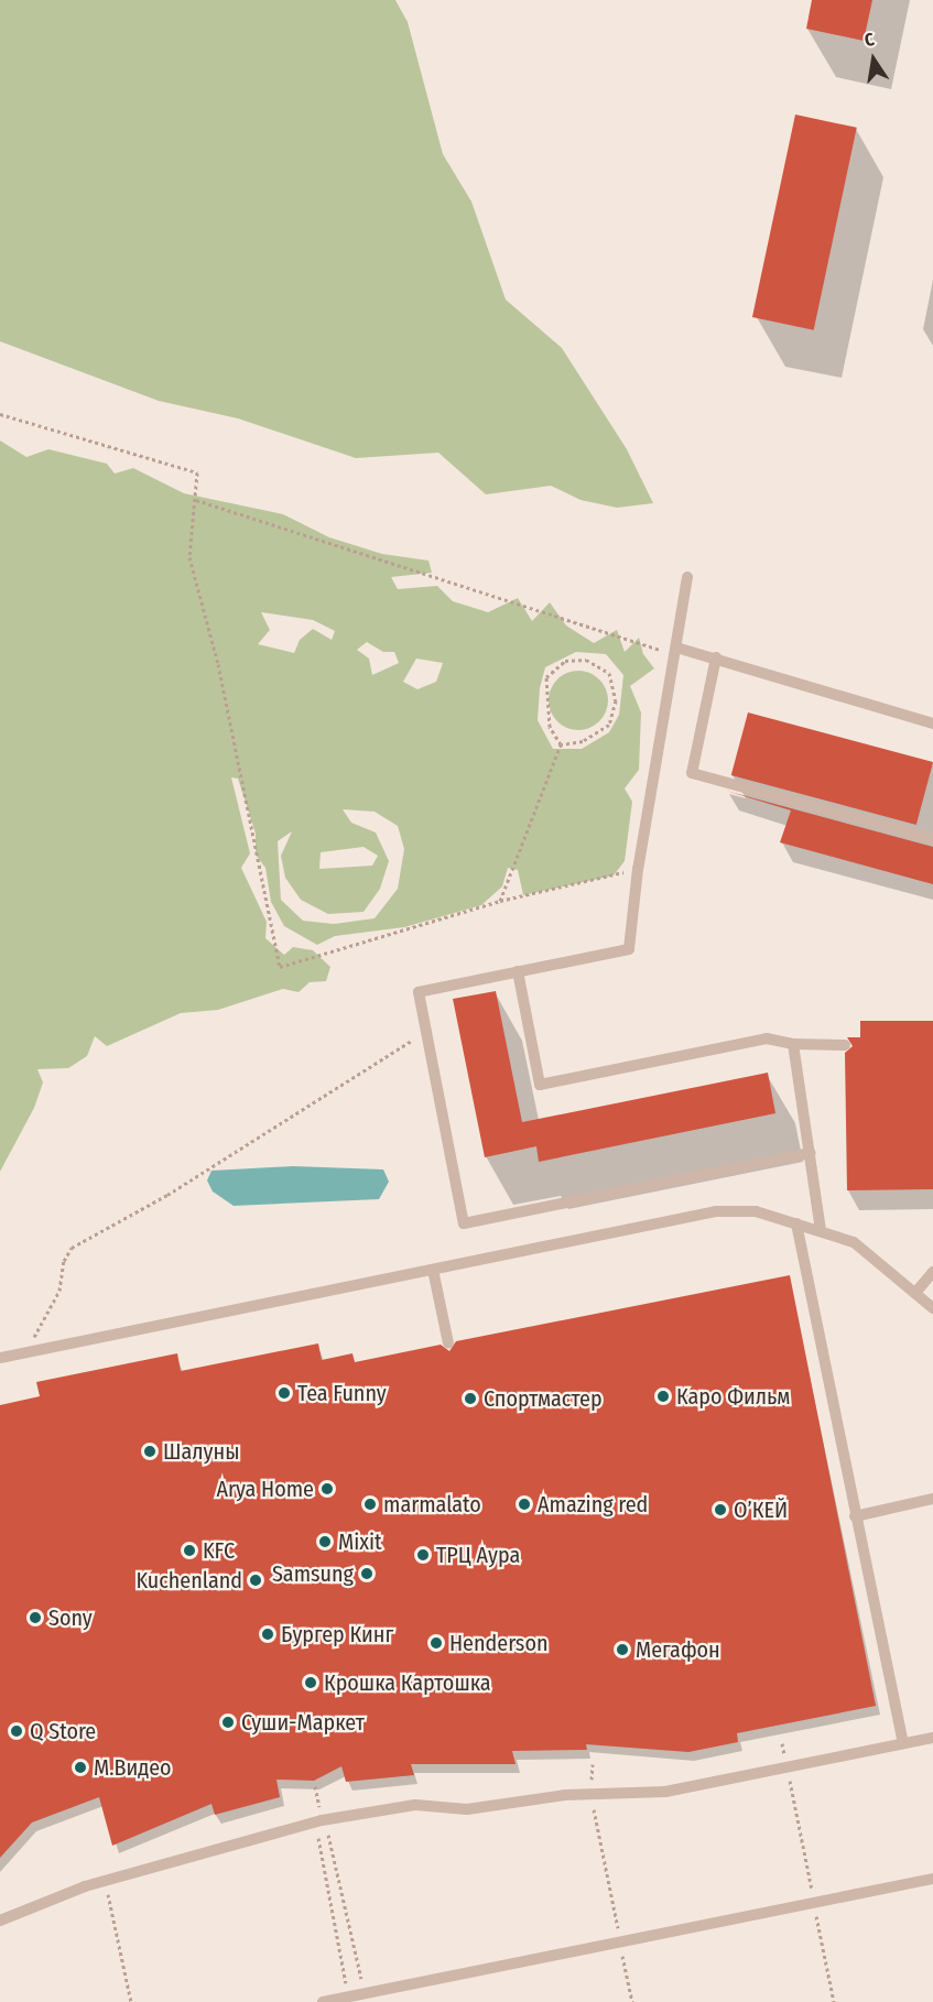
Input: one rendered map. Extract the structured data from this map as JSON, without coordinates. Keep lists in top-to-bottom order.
{
  "places": [
    "Tea Funny",
    "Каро Фильм",
    "Спортмастер",
    "Шалуны",
    "Arya Home",
    "marmalato",
    "Amazing red",
    "О’КЕЙ",
    "Mixit",
    "KFC",
    "ТРЦ Аура",
    "Samsung",
    "Kuchenland",
    "Sony",
    "Бургер Кинг",
    "Henderson",
    "Мегафон",
    "Крошка Картошка",
    "Суши-Маркет",
    "Q Store",
    "М.Видео"
  ],
  "north": "top"
}
